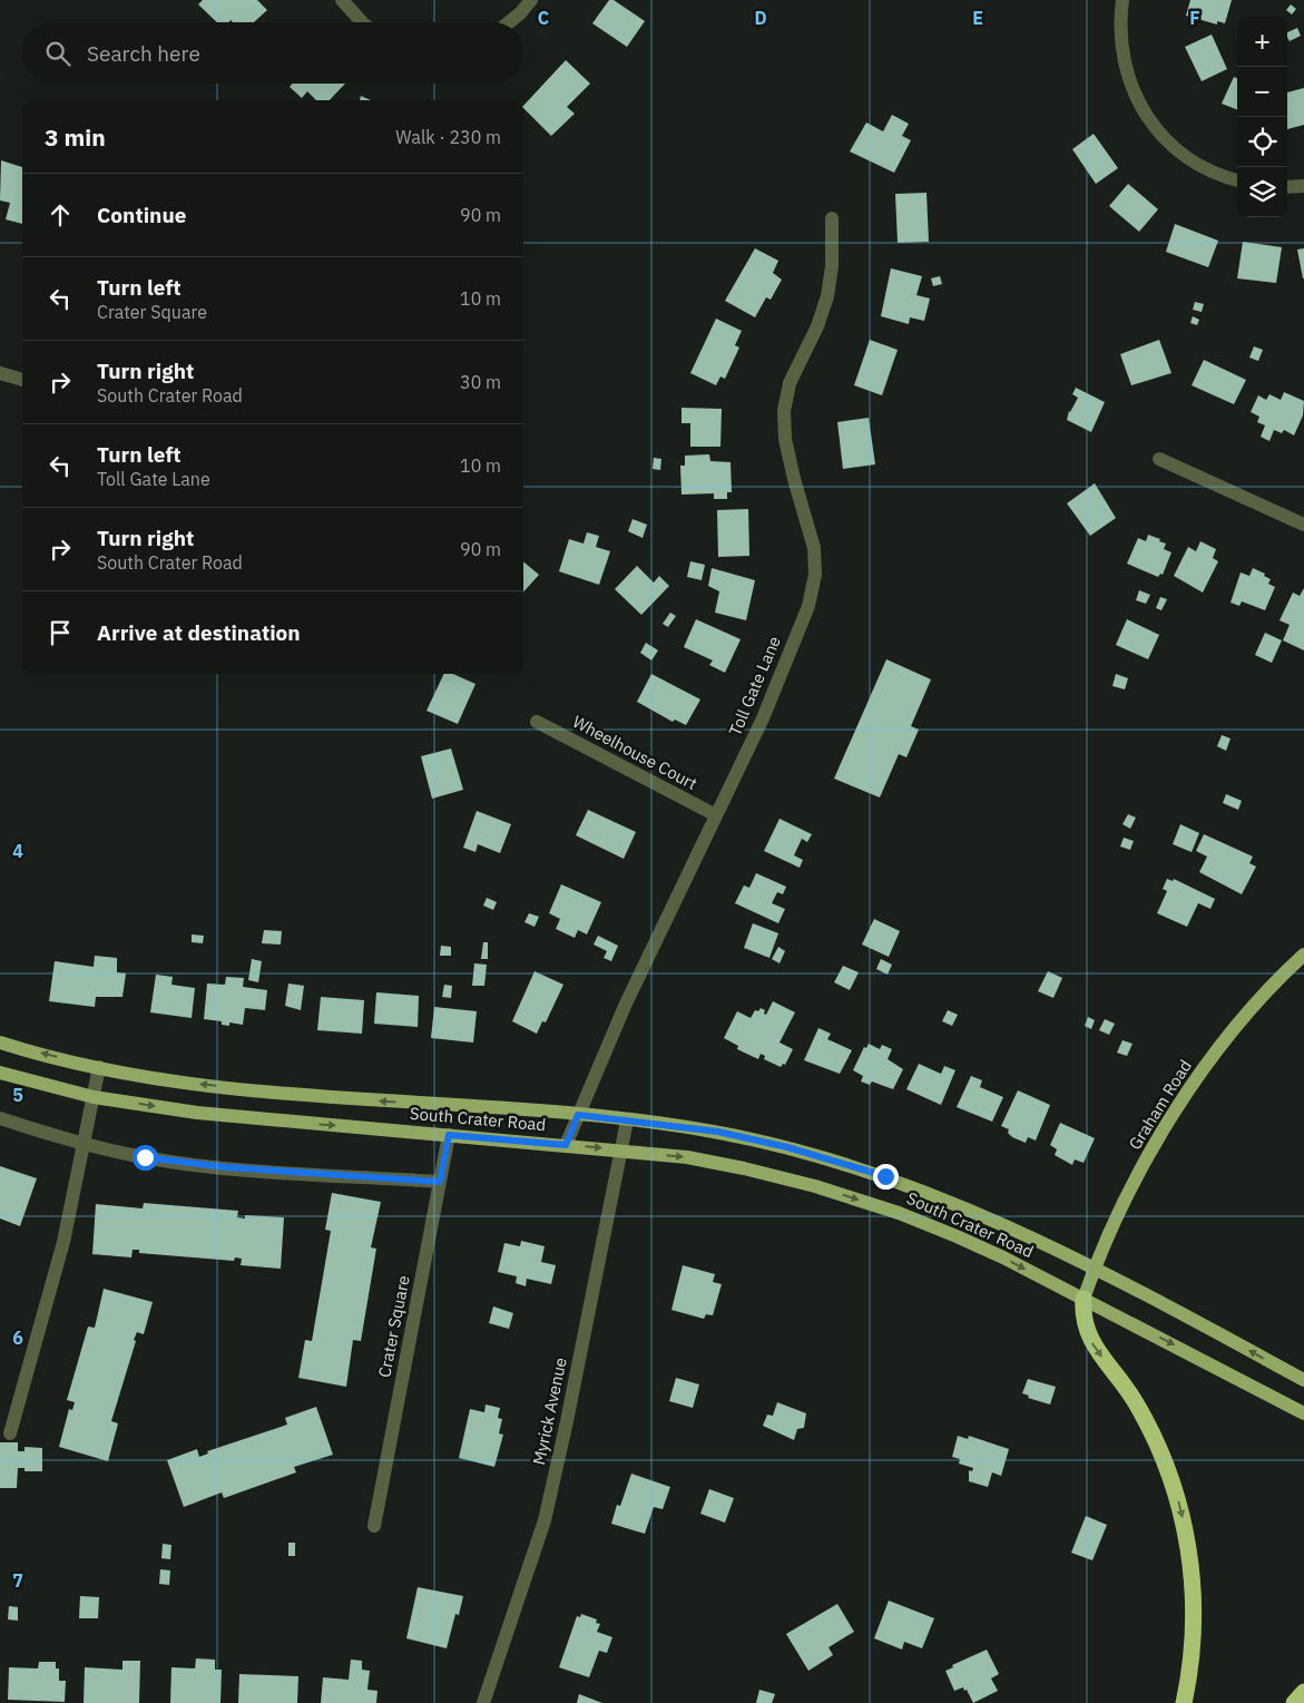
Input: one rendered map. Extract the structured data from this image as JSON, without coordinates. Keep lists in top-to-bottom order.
{
  "streets": {
    "main road": ["Graham Road", "South Crater Road"],
    "street": [
      "Toll Gate Lane",
      "Wheelhouse Court",
      "Crater Square",
      "Myrick Avenue"
    ]
  },
  "crossings": [
    ["Toll Gate Lane", "Wheelhouse Court"],
    ["Toll Gate Lane", "South Crater Road"],
    ["Graham Road", "South Crater Road"],
    ["South Crater Road", "Crater Square"],
    ["South Crater Road", "Myrick Avenue"]
  ],
  "page": {
    "map_buttons": ["+", "−"],
    "search": "Search here",
    "heading": ["3 min", "Walk · 230 m"],
    "list": [
      ["Continue", "90 m"],
      ["Turn left", "Crater Square", "10 m"],
      ["Turn right", "South Crater Road", "30 m"],
      ["Turn left", "Toll Gate Lane", "10 m"],
      ["Turn right", "South Crater Road", "90 m"],
      "Arrive at destination"
    ]
  },
  "grid": {
    "columns": [
      "C",
      "D",
      "E",
      "F"
    ],
    "rows": [
      "4",
      "5",
      "6",
      "7"
    ]
  }
}
